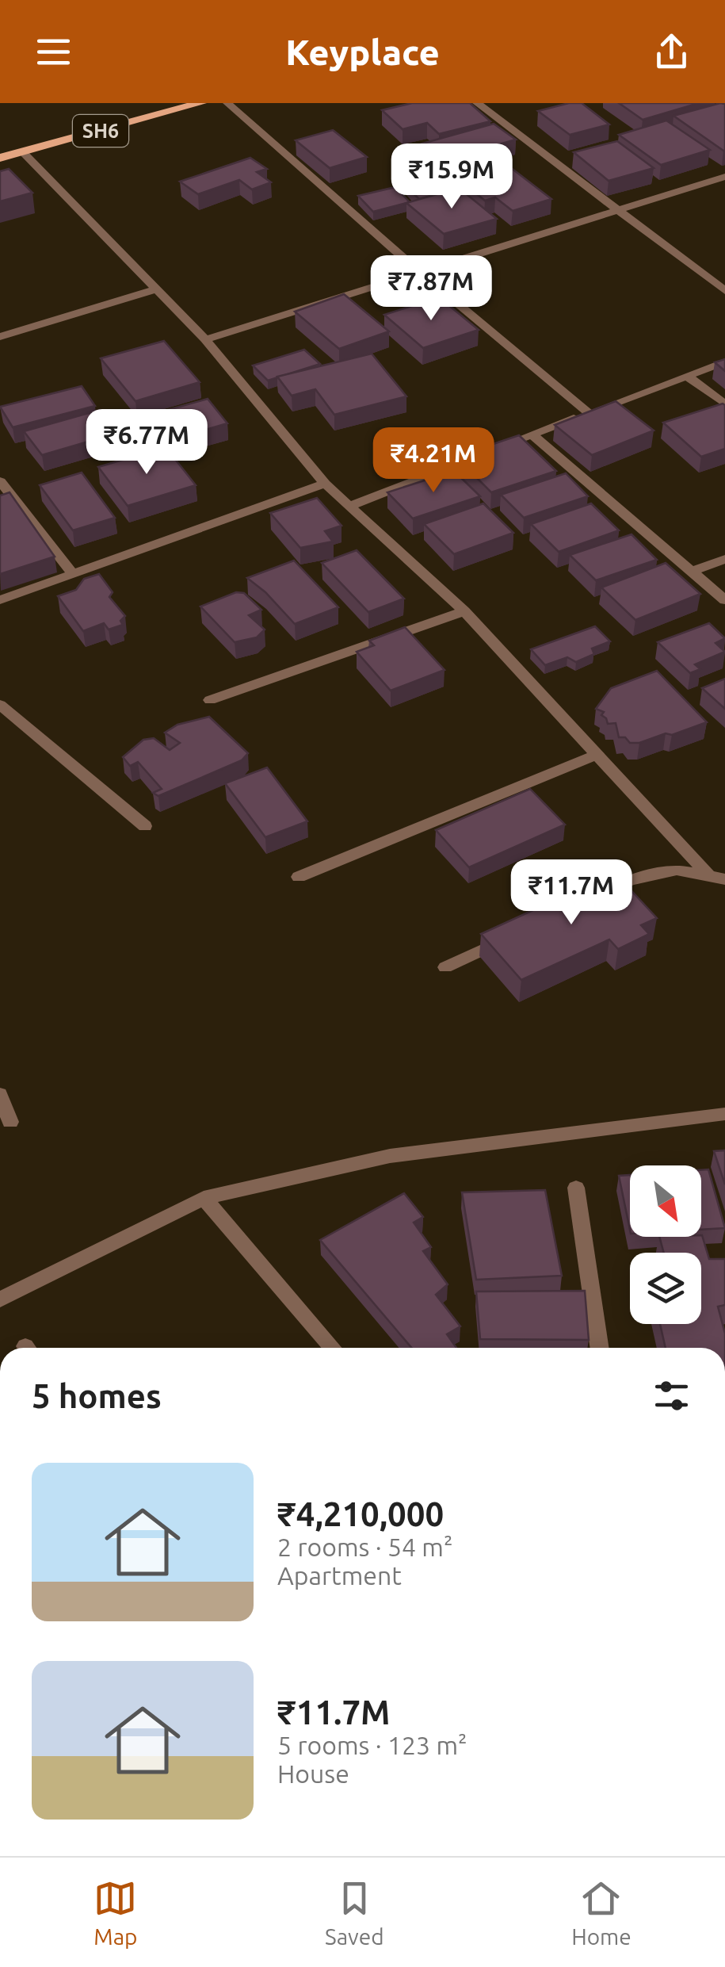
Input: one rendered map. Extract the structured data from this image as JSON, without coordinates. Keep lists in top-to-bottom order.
{
  "streets": {
    "main road": ["SH6"]
  },
  "north": "bottom right",
  "page": {
    "header": "Keyplace",
    "price": [
      "₹15.9M",
      "₹7.87M",
      "₹6.77M",
      "₹4.21M",
      "₹11.7M"
    ],
    "heading": "5 homes",
    "list": [
      {
        "name": "₹4,210,000",
        "note": "2 rooms · 54 m² · Apartment"
      },
      {
        "name": "₹11.7M",
        "note": "5 rooms · 123 m² · House"
      }
    ],
    "tabs": ["Map", "Saved", "Home"]
  }
}
